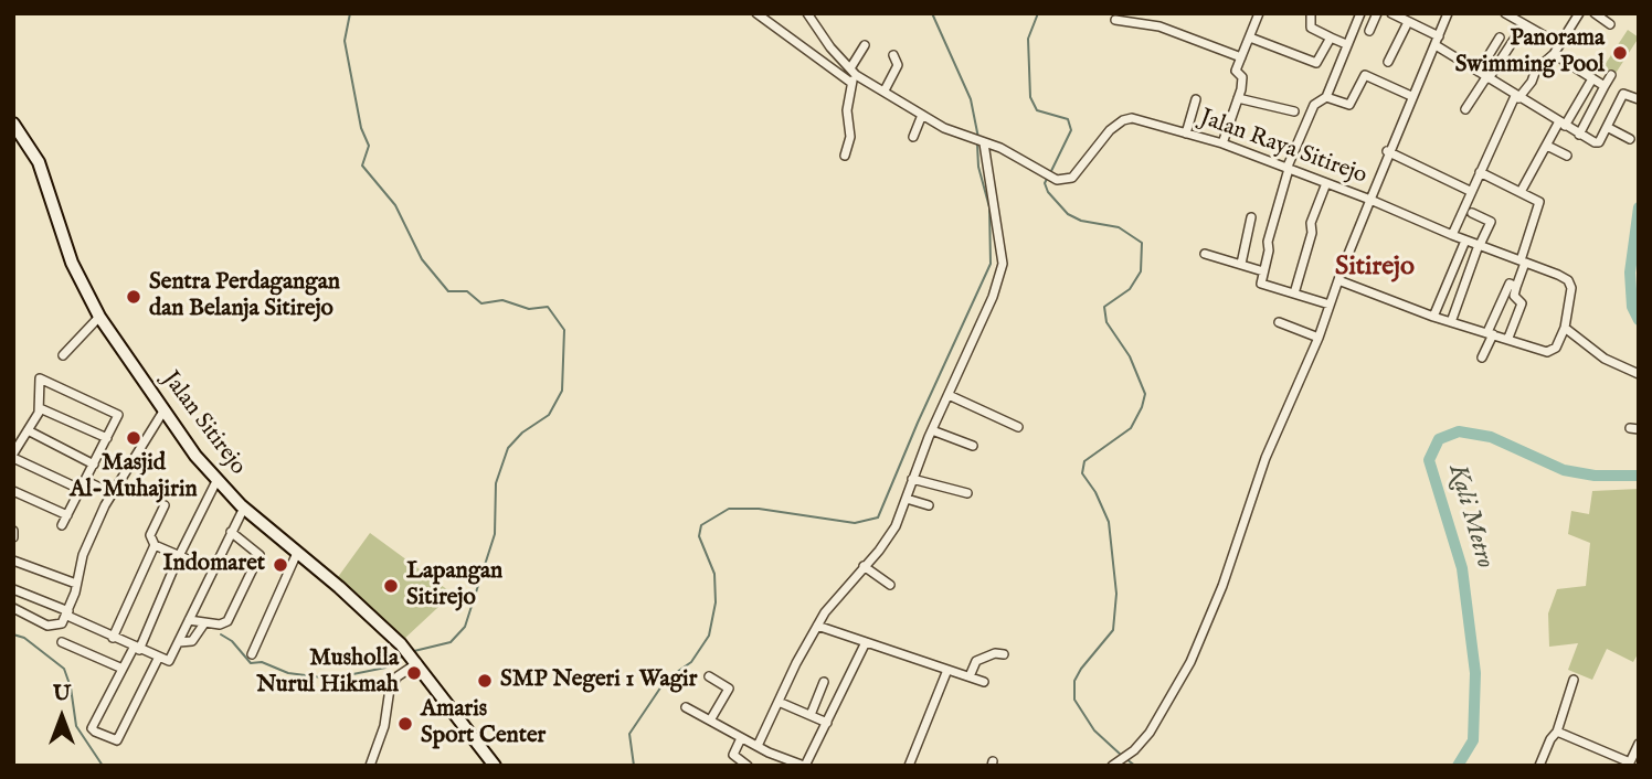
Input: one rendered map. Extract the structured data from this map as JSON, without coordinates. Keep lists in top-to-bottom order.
{
  "streets": {
    "main road": ["Jalan Sitirejo"],
    "street": ["Jalan Raya Sitirejo"]
  },
  "districts": ["Sitirejo"],
  "water": ["Kali Metro"],
  "places": [
    "Panorama Swimming Pool",
    "Sentra Perdagangan dan Belanja Sitirejo",
    "Masjid Al-Muhajirin",
    "Indomaret",
    "Lapangan Sitirejo",
    "Musholla Nurul Hikmah",
    "SMP Negeri 1 Wagir",
    "Amaris Sport Center"
  ],
  "north": "top"
}
